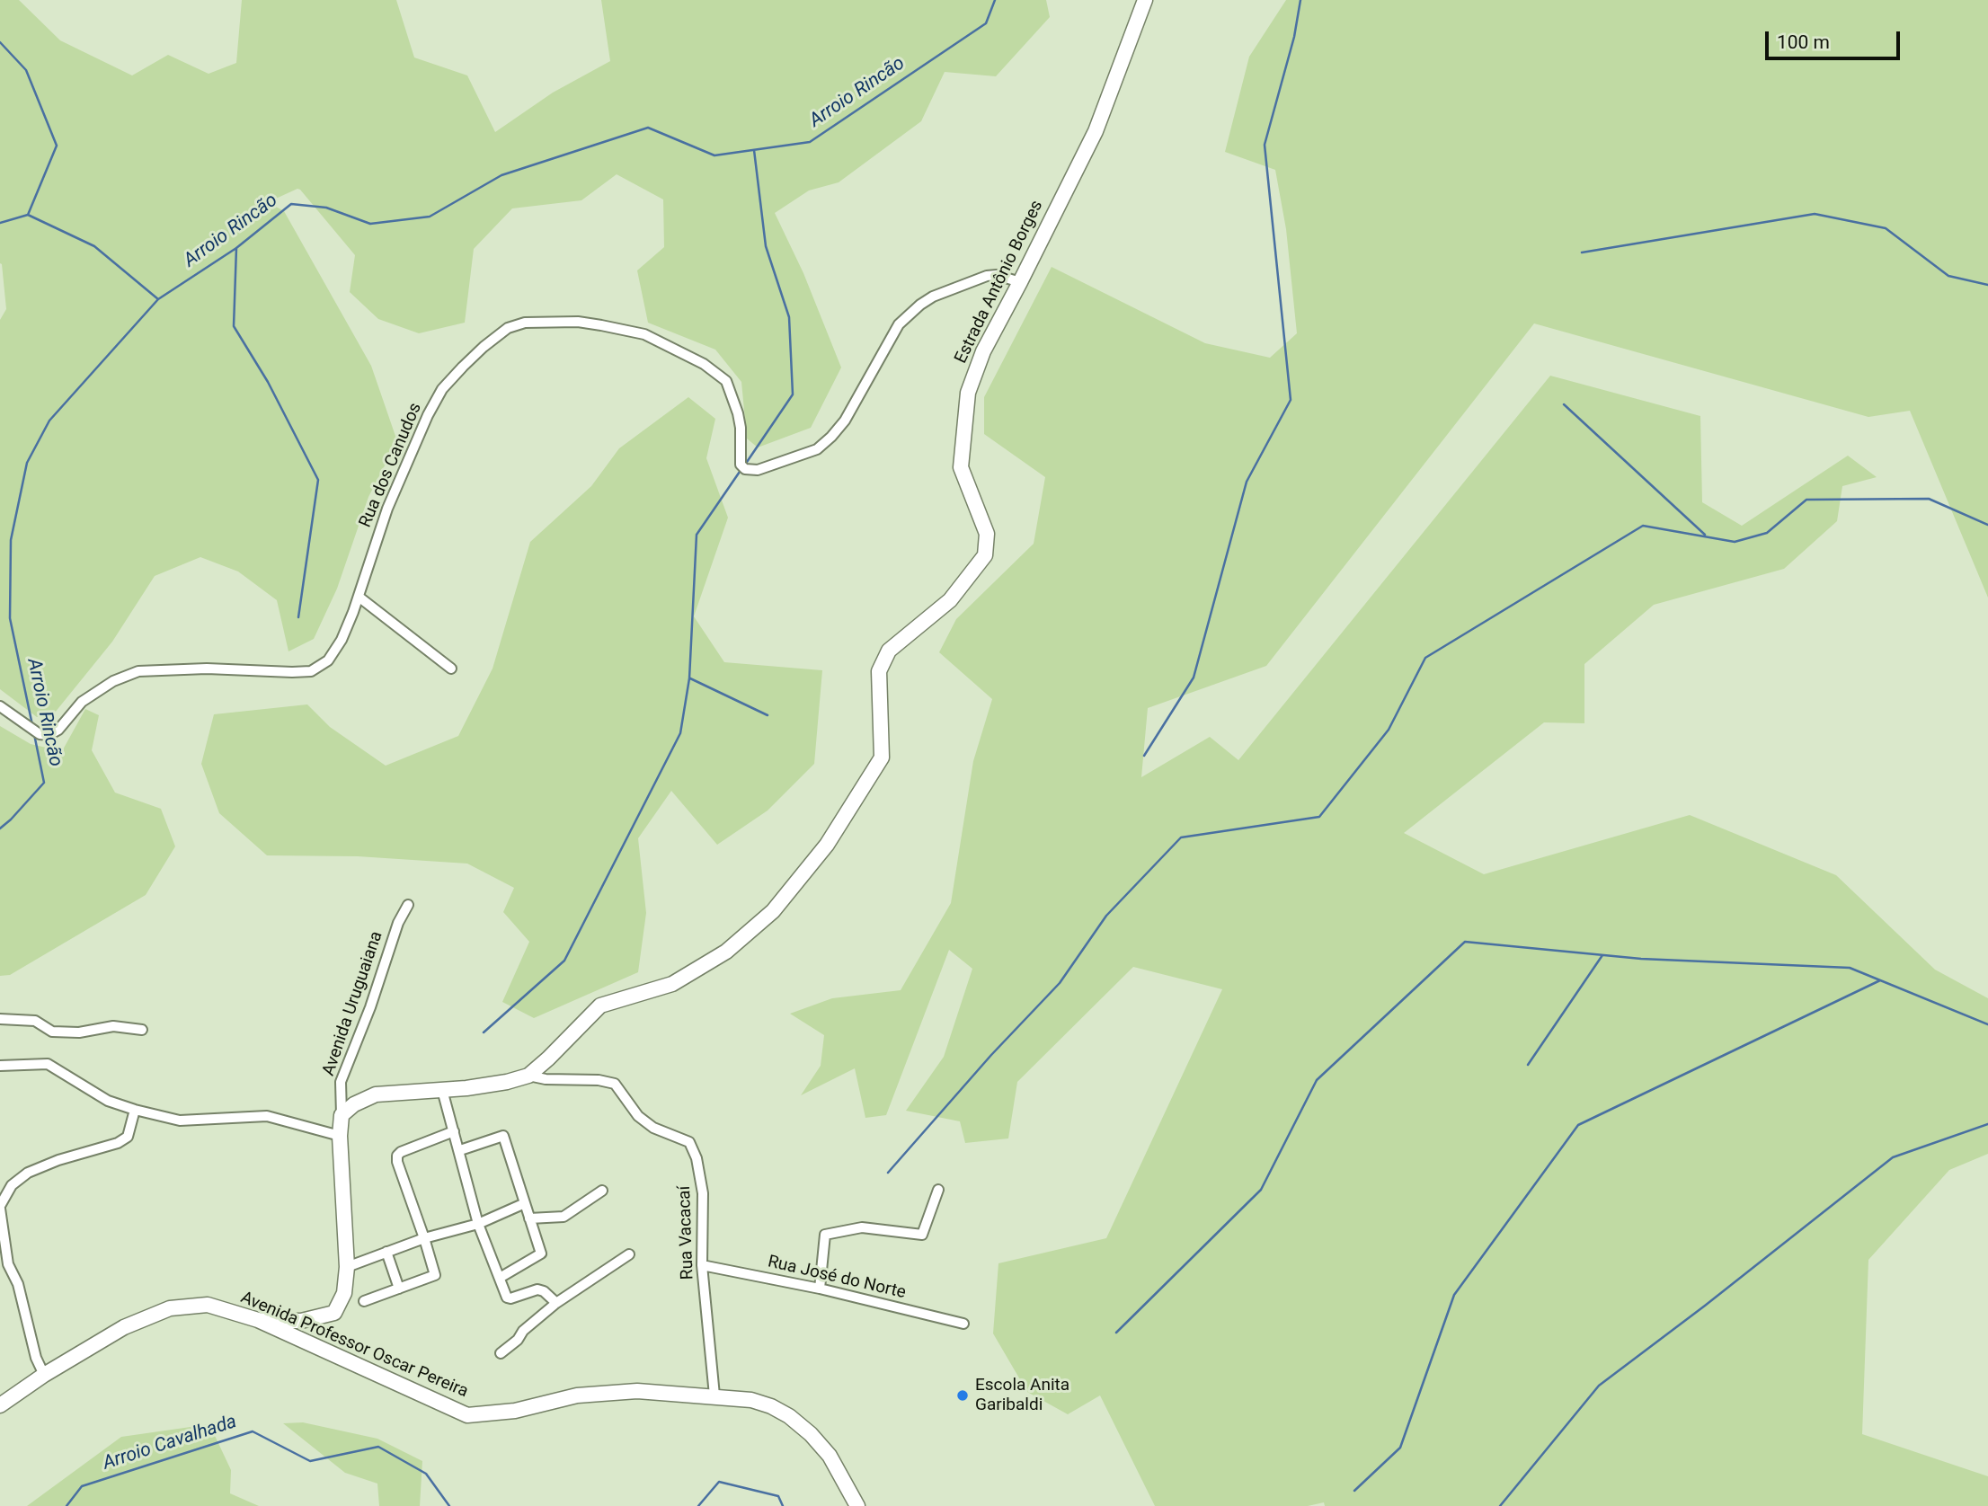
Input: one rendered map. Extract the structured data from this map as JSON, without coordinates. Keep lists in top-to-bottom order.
{
  "streets": {
    "street": [
      "Estrada Antônio Borges",
      "Rua dos Canudos",
      "Avenida Uruguaiana",
      "Rua Vacacaí",
      "Rua José do Norte",
      "Avenida Professor Oscar Pereira"
    ]
  },
  "crossings": [
    ["Estrada Antônio Borges", "Rua dos Canudos"],
    ["Estrada Antônio Borges", "Avenida Uruguaiana"],
    ["Estrada Antônio Borges", "Rua Vacacaí"],
    ["Rua Vacacaí", "Rua José do Norte"],
    ["Rua Vacacaí", "Avenida Professor Oscar Pereira"]
  ],
  "water": ["Arroio Rincão", "Arroio Cavalhada"],
  "places": ["Escola Anita Garibaldi"],
  "scale_bar": "100 m"
}
